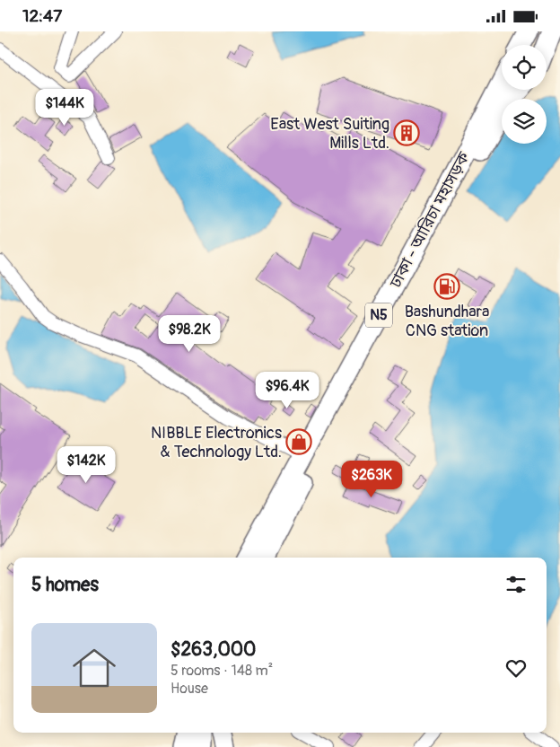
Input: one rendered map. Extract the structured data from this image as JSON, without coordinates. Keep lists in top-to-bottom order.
{
  "streets": {
    "highway": ["ঢাকা - আরিচা মহাসড়ক", "N5"]
  },
  "places": {
    "building": ["East West Suiting Mills Ltd."],
    "fuel station": ["Bashundhara CNG station"],
    "shop": ["NIBBLE Electronics & Technology Ltd."]
  },
  "page": {
    "status": "12:47",
    "price": [
      "$144K",
      "$98.2K",
      "$96.4K",
      "$142K",
      "$263K"
    ],
    "heading": "5 homes",
    "list": [
      {
        "name": "$263,000",
        "note": "5 rooms · 148 m² · House"
      }
    ]
  }
}
